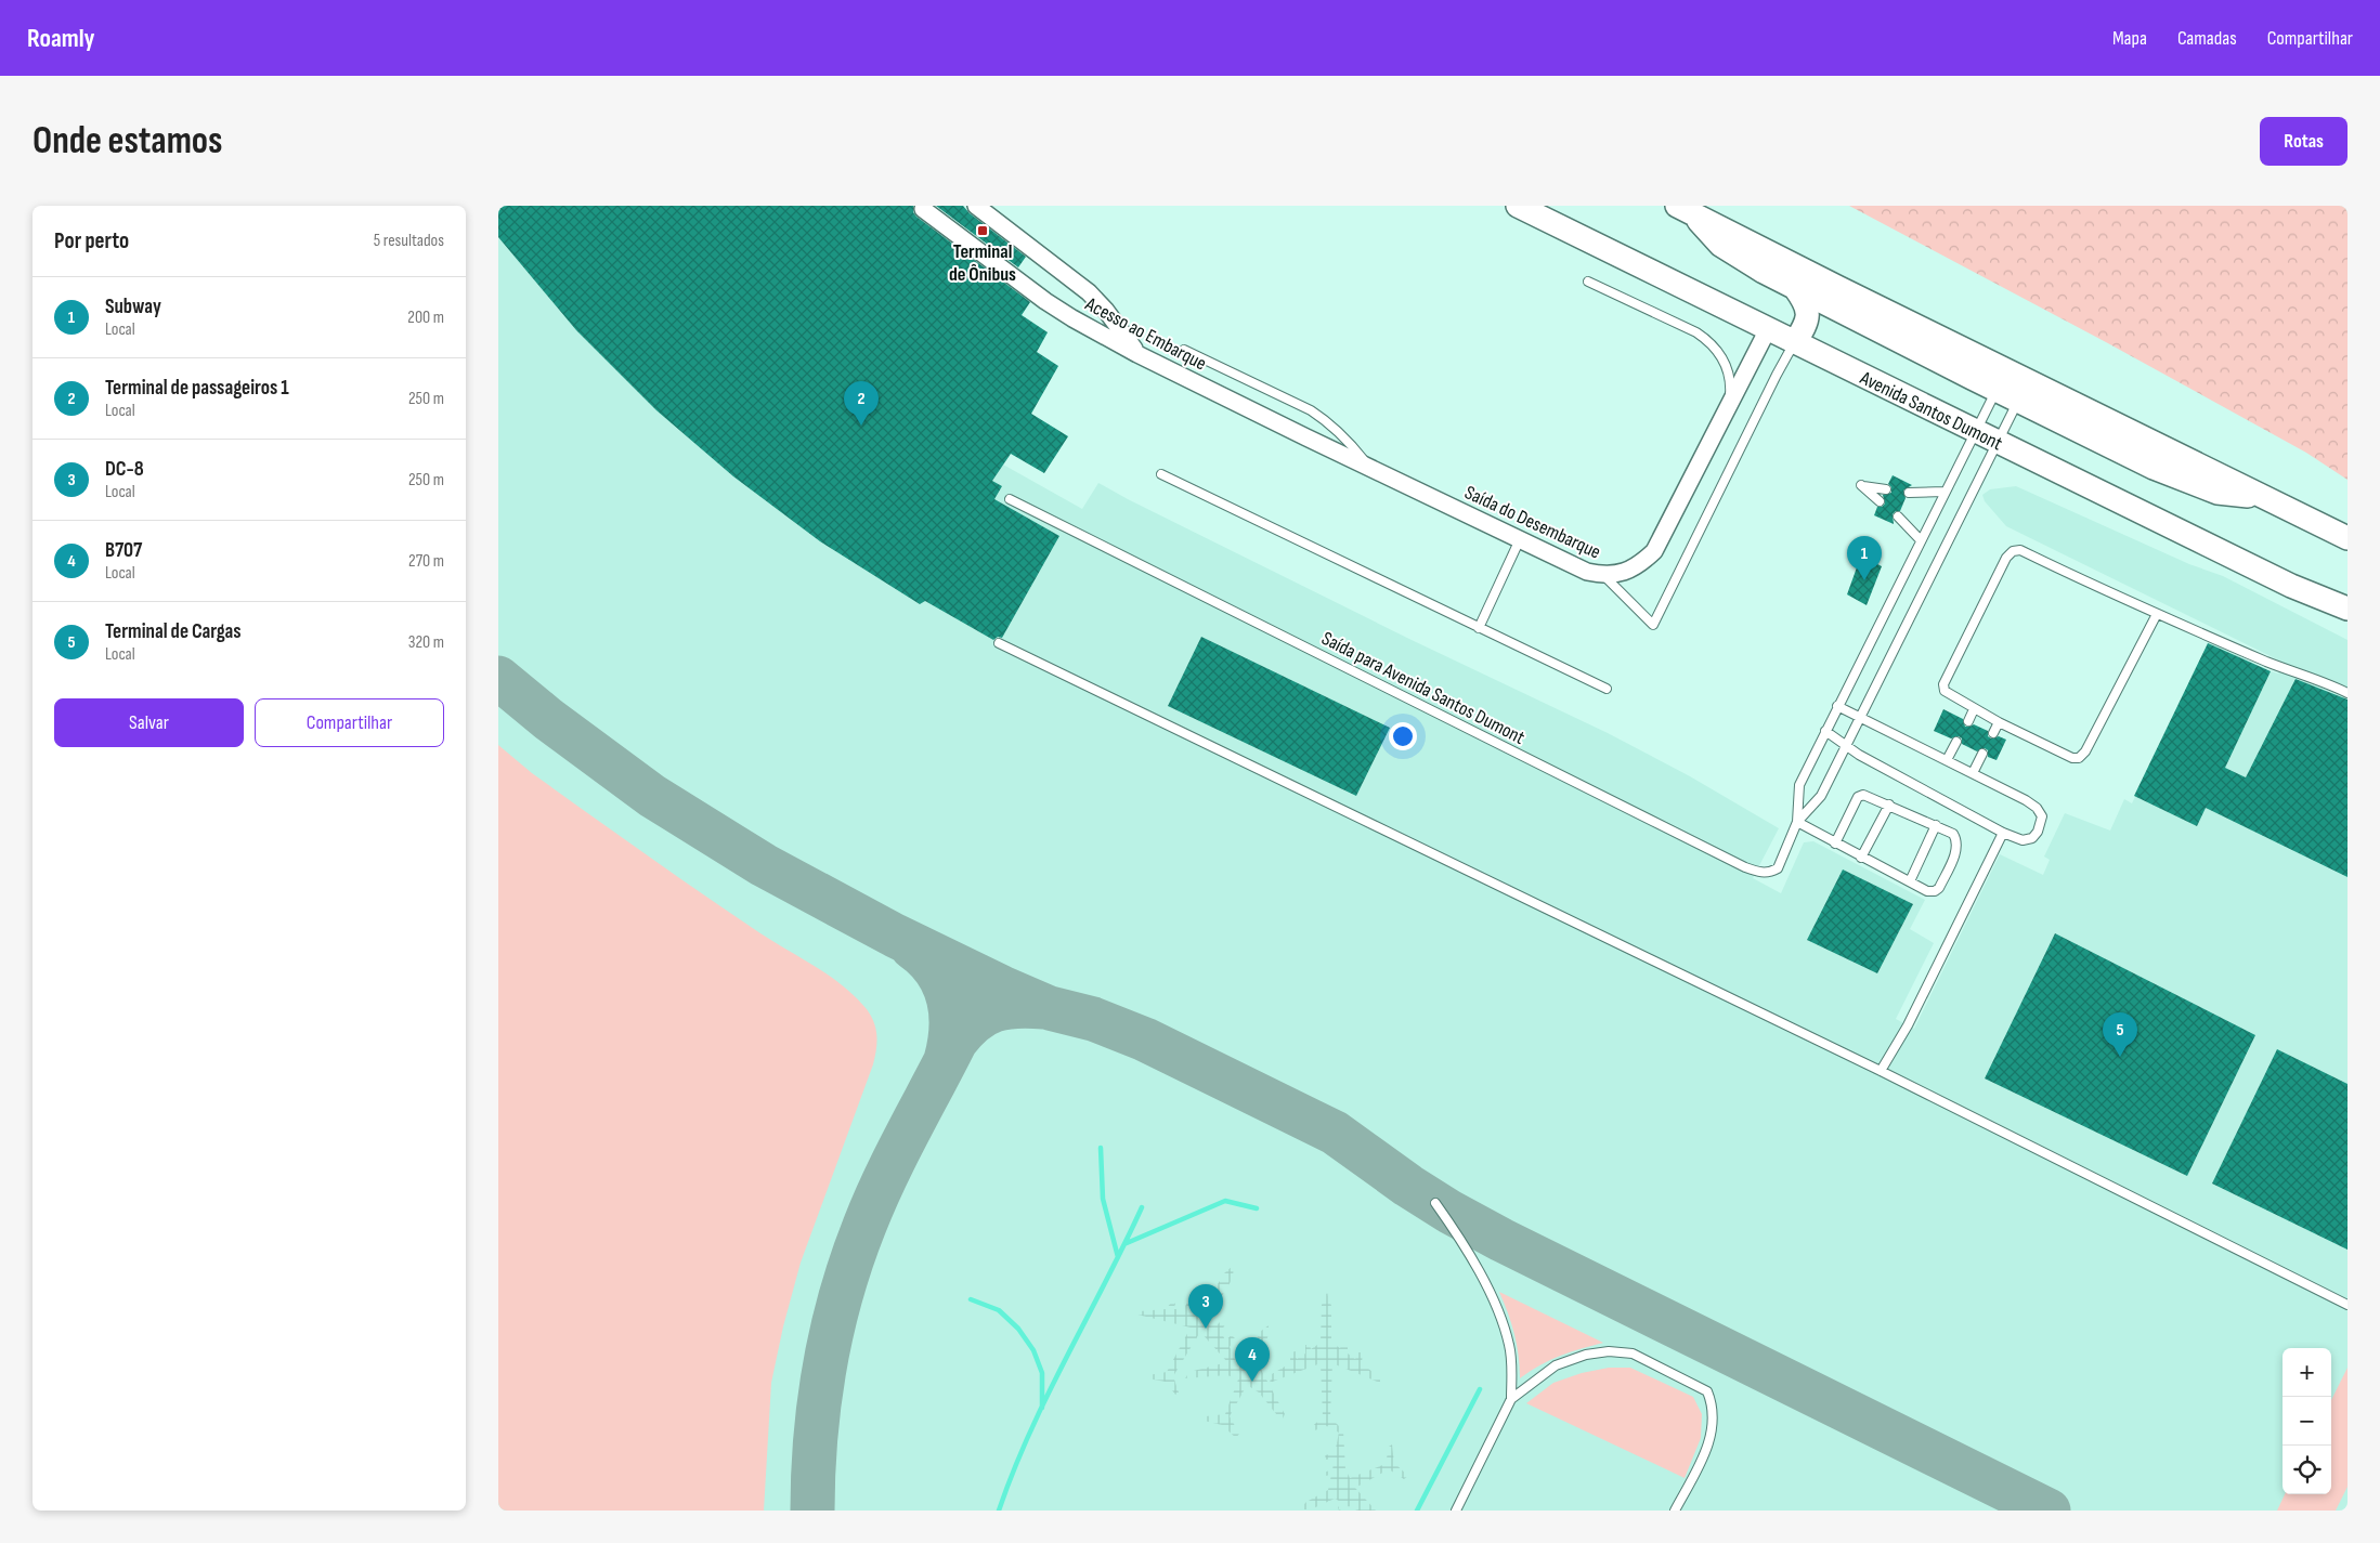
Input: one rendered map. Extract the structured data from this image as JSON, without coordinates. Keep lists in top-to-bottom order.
{
  "streets": {
    "main road": ["Avenida Santos Dumont"],
    "street": ["Acesso ao Embarque", "Saída do Desembarque"],
    "lane": ["Saída para Avenida Santos Dumont"]
  },
  "crossings": [
    ["Acesso ao Embarque", "Saída do Desembarque"],
    ["Avenida Santos Dumont", "Saída do Desembarque"]
  ],
  "places": {
    "transit": ["Terminal de Ônibus"]
  },
  "page": {
    "header": "Roamly",
    "nav": ["Mapa", "Camadas", "Compartilhar"],
    "buttons": [
      "Rotas",
      ["Salvar", "Compartilhar"]
    ],
    "title": "Onde estamos",
    "heading": ["Por perto", "5 resultados"],
    "list": [
      {
        "mark": "1",
        "name": "Subway",
        "note": "Local",
        "value": "200 m"
      },
      {
        "mark": "2",
        "name": "Terminal de passageiros 1",
        "note": "Local",
        "value": "250 m"
      },
      {
        "mark": "3",
        "name": "DC-8",
        "note": "Local",
        "value": "250 m"
      },
      {
        "mark": "4",
        "name": "B707",
        "note": "Local",
        "value": "270 m"
      },
      {
        "mark": "5",
        "name": "Terminal de Cargas",
        "note": "Local",
        "value": "320 m"
      }
    ],
    "pins": [
      "2",
      "1",
      "5",
      "3",
      "4"
    ],
    "map_buttons": ["+", "−"]
  }
}
